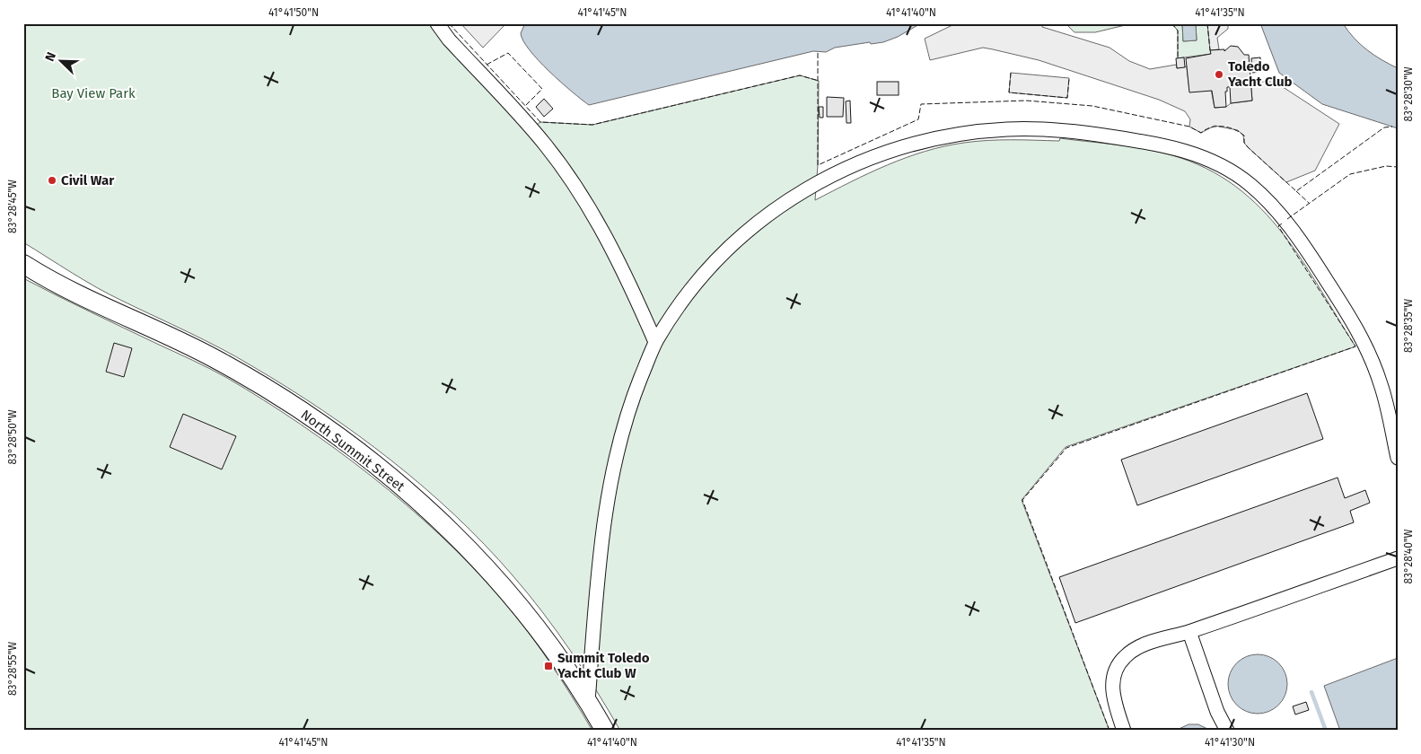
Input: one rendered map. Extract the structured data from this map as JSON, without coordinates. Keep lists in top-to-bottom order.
{
  "streets": {
    "main road": ["North Summit Street"]
  },
  "parks": ["Bay View Park"],
  "places": {
    "other": ["Toledo Yacht Club", "Civil War"],
    "transit": ["Summit Toledo Yacht Club W"]
  },
  "north": "top left",
  "coordinates": [
    "41°41'50\"N",
    "41°41'45\"N",
    "41°41'40\"N",
    "41°41'35\"N",
    "83°28'30\"W",
    "83°28'45\"W",
    "83°28'35\"W",
    "83°28'50\"W",
    "83°28'40\"W",
    "83°28'55\"W",
    "41°41'30\"N"
  ]
}
